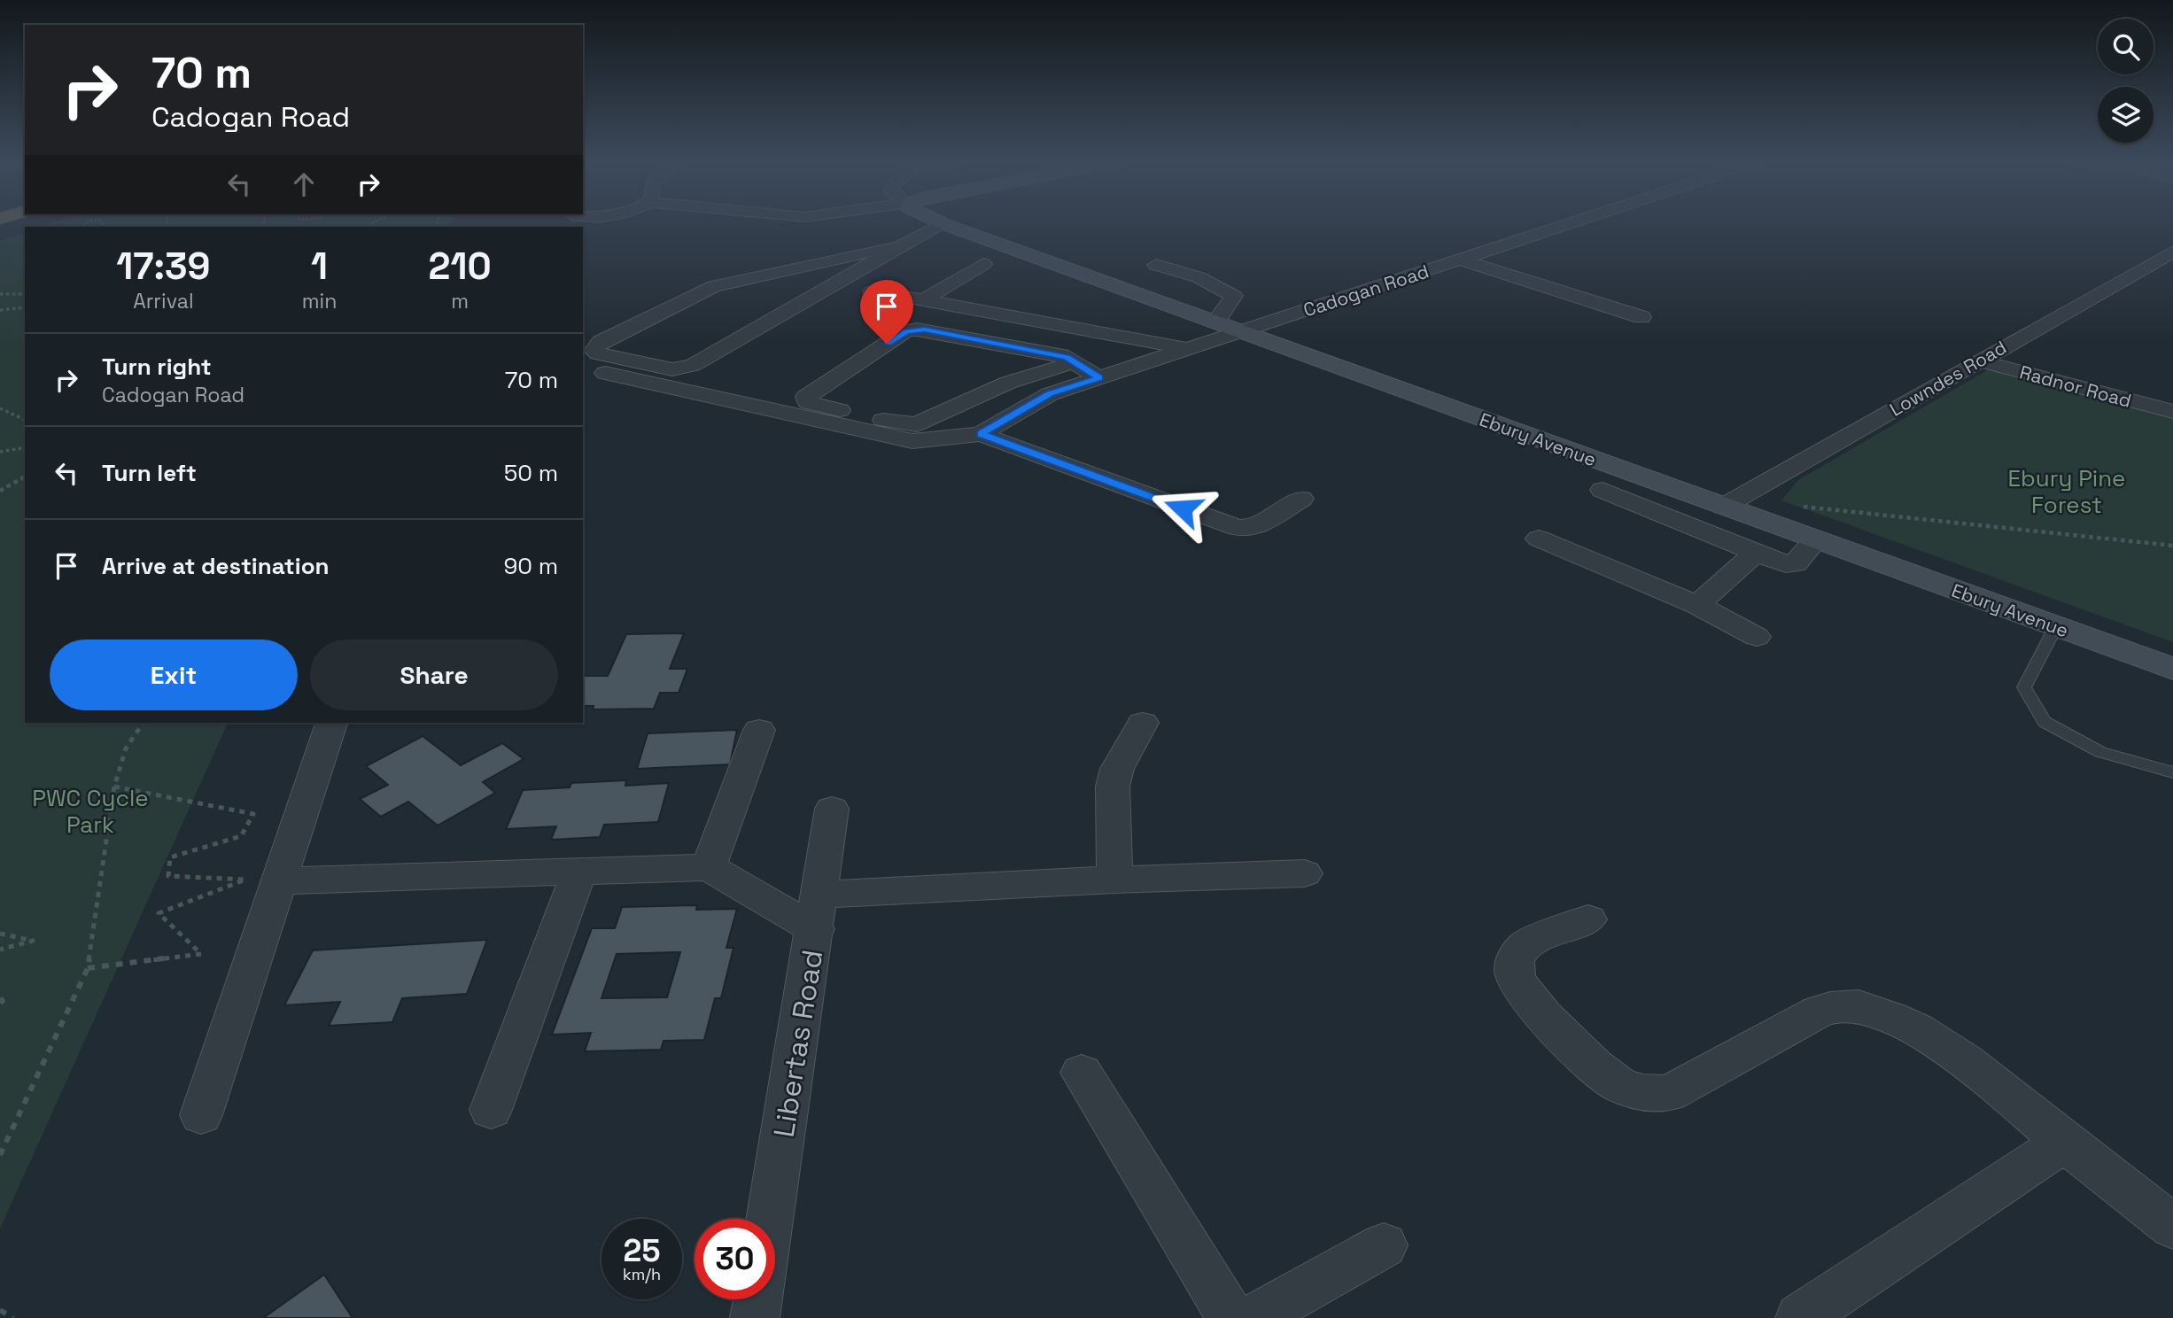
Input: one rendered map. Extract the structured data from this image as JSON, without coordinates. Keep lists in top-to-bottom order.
{
  "streets": {
    "street": [
      "Cadogan Road",
      "Lowndes Road",
      "Radnor Road",
      "Ebury Avenue",
      "Libertas Road"
    ]
  },
  "crossings": [
    ["Cadogan Road", "Ebury Avenue"],
    ["Lowndes Road", "Radnor Road"],
    ["Lowndes Road", "Ebury Avenue"]
  ],
  "parks": ["Ebury Pine Forest", "PWC Cycle Park"],
  "page": {
    "turn": ["70 m", "Cadogan Road"],
    "eta": [
      "17:39",
      "Arrival",
      "1",
      "min",
      "210",
      "m"
    ],
    "list": [
      {
        "name": "Turn right",
        "note": "Cadogan Road",
        "value": "70 m"
      },
      {
        "name": "Turn left",
        "value": "50 m"
      },
      {
        "name": "Arrive at destination",
        "value": "90 m"
      }
    ],
    "buttons": ["Exit", "Share"],
    "speed": "25 km/h",
    "limit": "30"
  }
}
